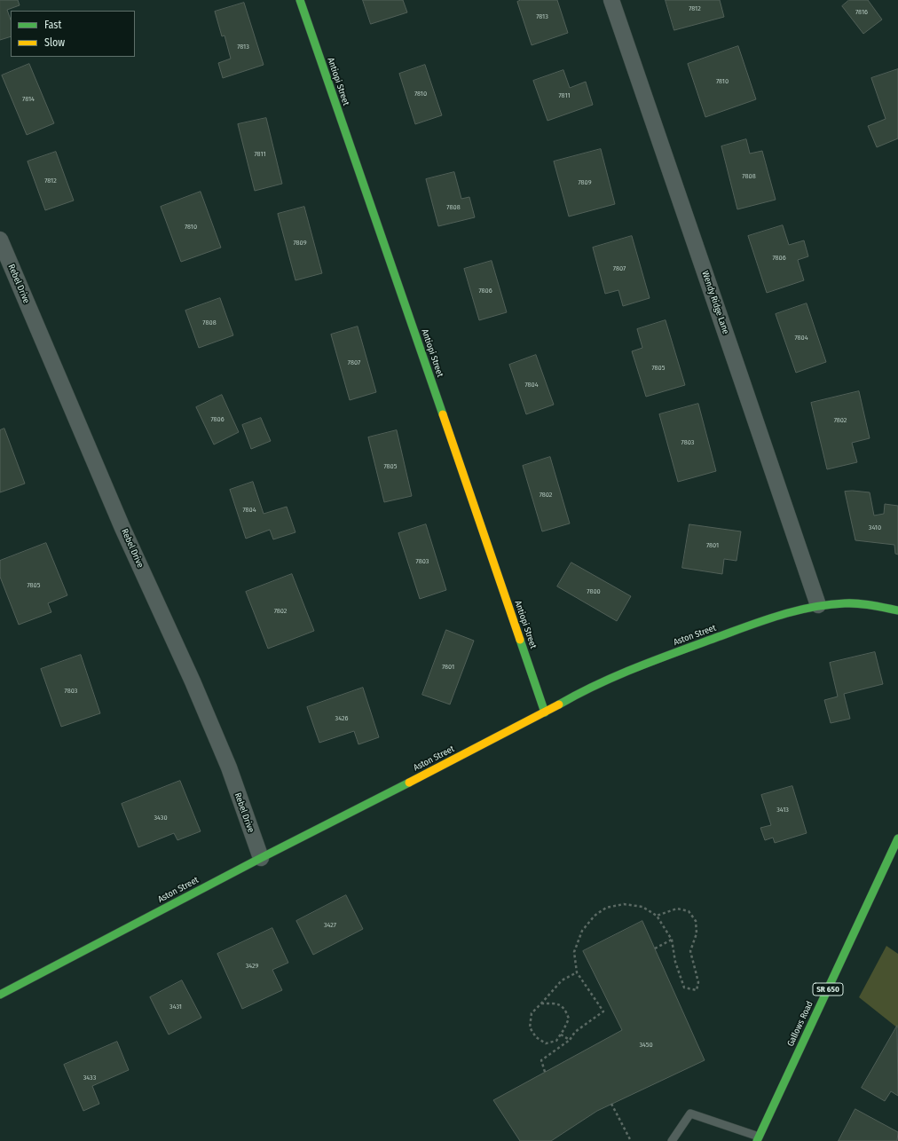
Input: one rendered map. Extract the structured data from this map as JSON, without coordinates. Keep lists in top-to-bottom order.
{
  "streets": {
    "street": [
      "Antiopi Street",
      "Rebel Drive",
      "Wendy Ridge Lane",
      "Aston Street",
      "SR 650",
      "Gallows Road"
    ]
  },
  "crossings": [
    ["Antiopi Street", "Aston Street"],
    ["Rebel Drive", "Aston Street"],
    ["Wendy Ridge Lane", "Aston Street"]
  ],
  "house_numbers": [
    "7812",
    "7816",
    "7813",
    "7813",
    "7810",
    "7810",
    "7811",
    "7814",
    "7811",
    "7808",
    "7812",
    "7809",
    "7808",
    "7810",
    "7809",
    "7806",
    "7807",
    "7806",
    "7808",
    "7804",
    "7807",
    "7805",
    "7804",
    "7806",
    "7802",
    "7803",
    "7805",
    "7802",
    "7804",
    "3410",
    "7801",
    "7803",
    "7805",
    "7800",
    "7802",
    "7801",
    "7803",
    "3426",
    "3413",
    "3430",
    "3427",
    "3429",
    "3431",
    "3450",
    "3433"
  ],
  "legend": ["Fast", "Slow"]
}
